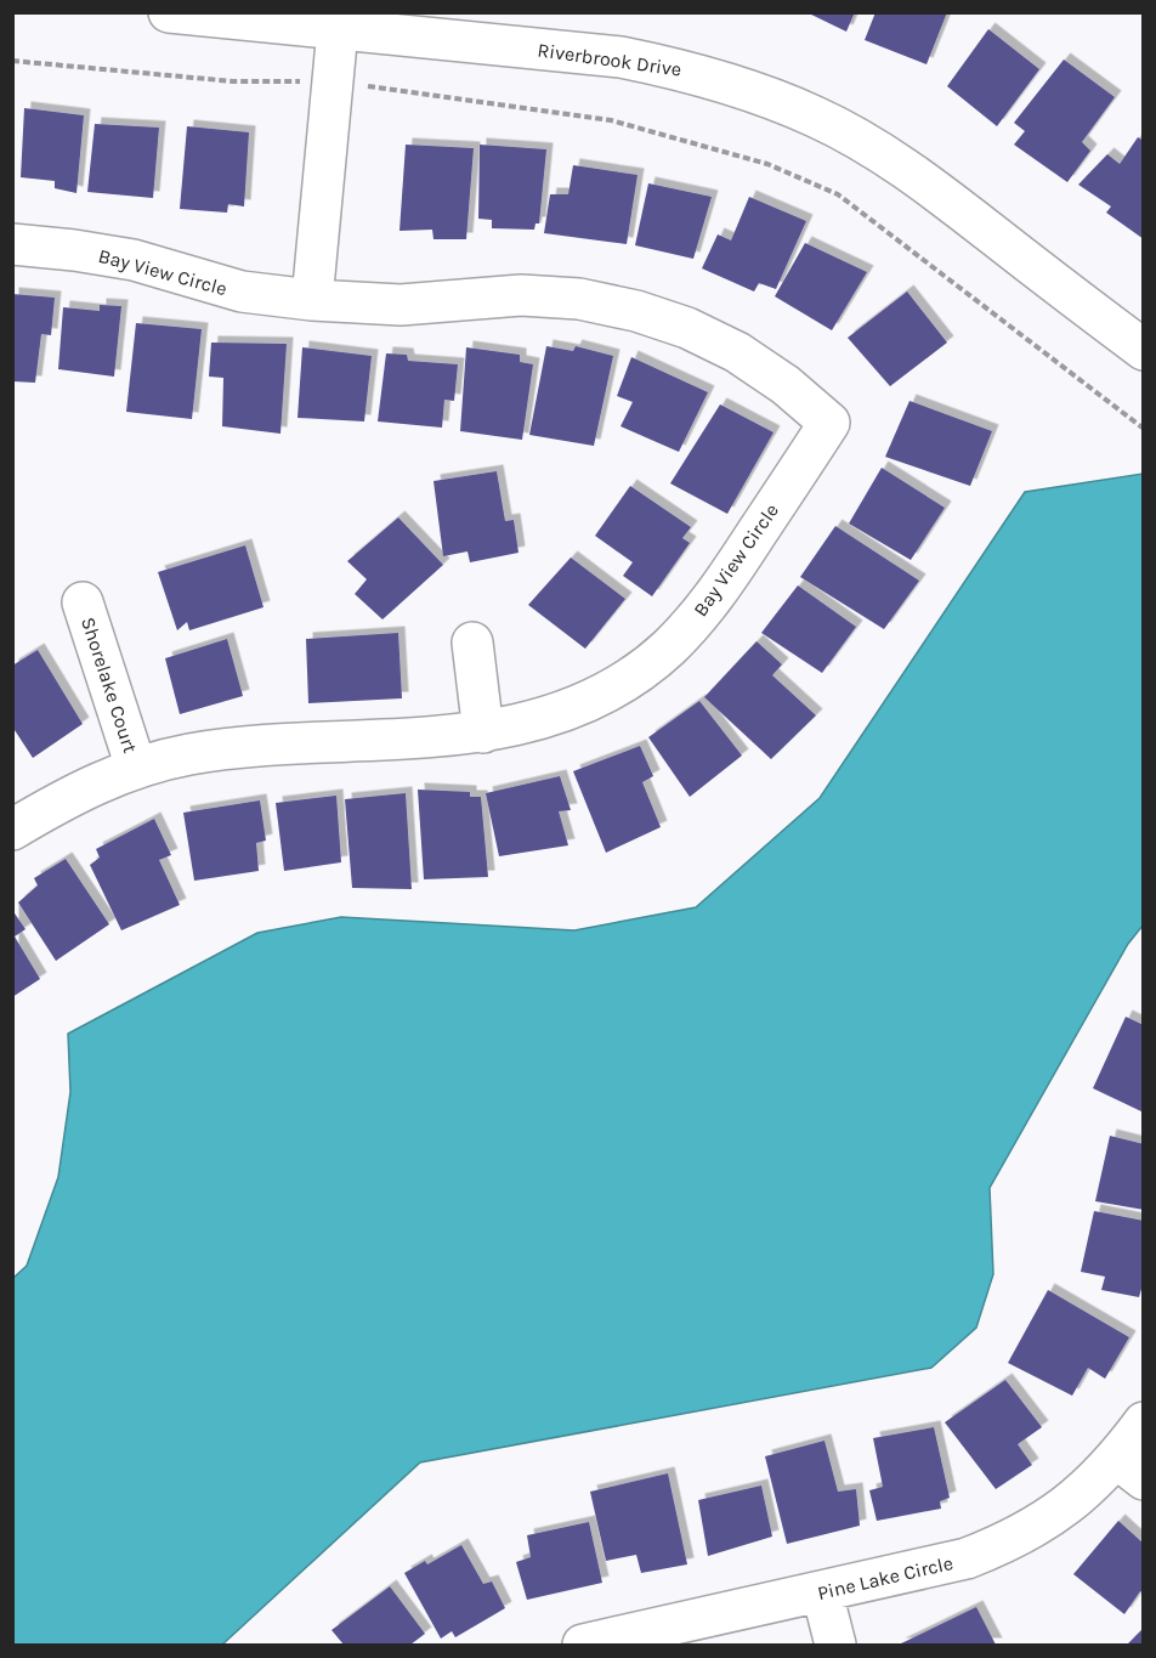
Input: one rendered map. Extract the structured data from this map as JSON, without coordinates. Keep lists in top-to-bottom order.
{
  "streets": {
    "street": [
      "Riverbrook Drive",
      "Bay View Circle",
      "Shorelake Court",
      "Pine Lake Circle"
    ]
  },
  "crossings": [
    ["Bay View Circle", "Shorelake Court"]
  ]
}
